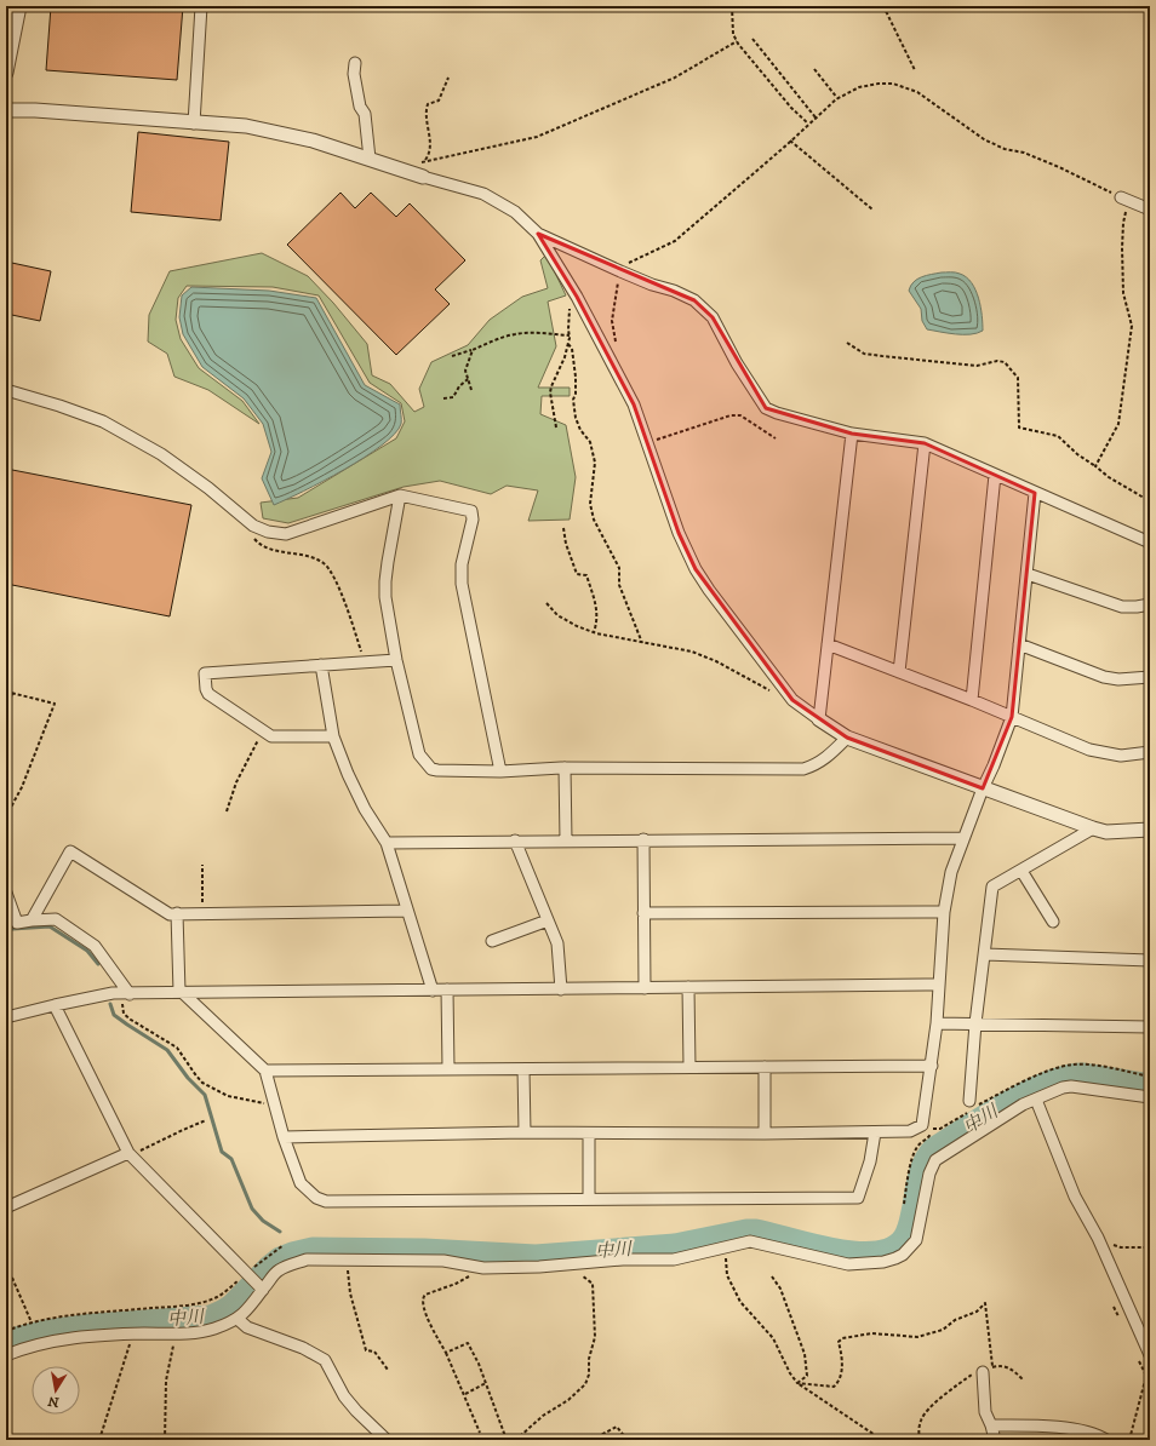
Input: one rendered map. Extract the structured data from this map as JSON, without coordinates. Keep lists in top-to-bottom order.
{
  "water": ["中川"],
  "north": "bottom"
}
